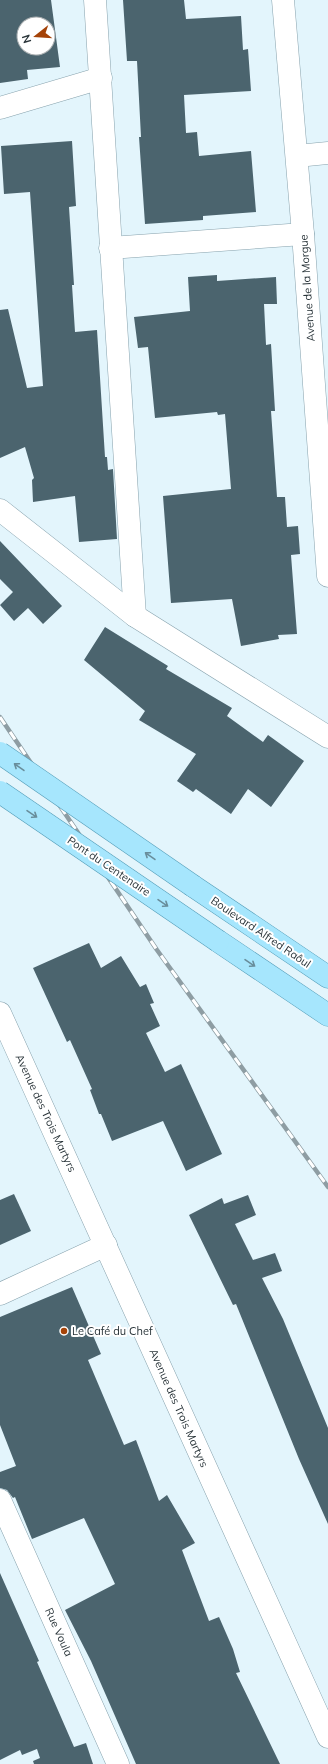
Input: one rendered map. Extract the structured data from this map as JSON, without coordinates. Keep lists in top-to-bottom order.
{
  "streets": {
    "main road": ["Pont du Centenaire", "Boulevard Alfred Raôul"],
    "street": ["Avenue de la Morgue", "Avenue des Trois Martyrs", "Rue Voula"]
  },
  "one_way": ["Pont du Centenaire", "Boulevard Alfred Raôul"],
  "places": ["Le Café du Chef"],
  "north": "left"
}
